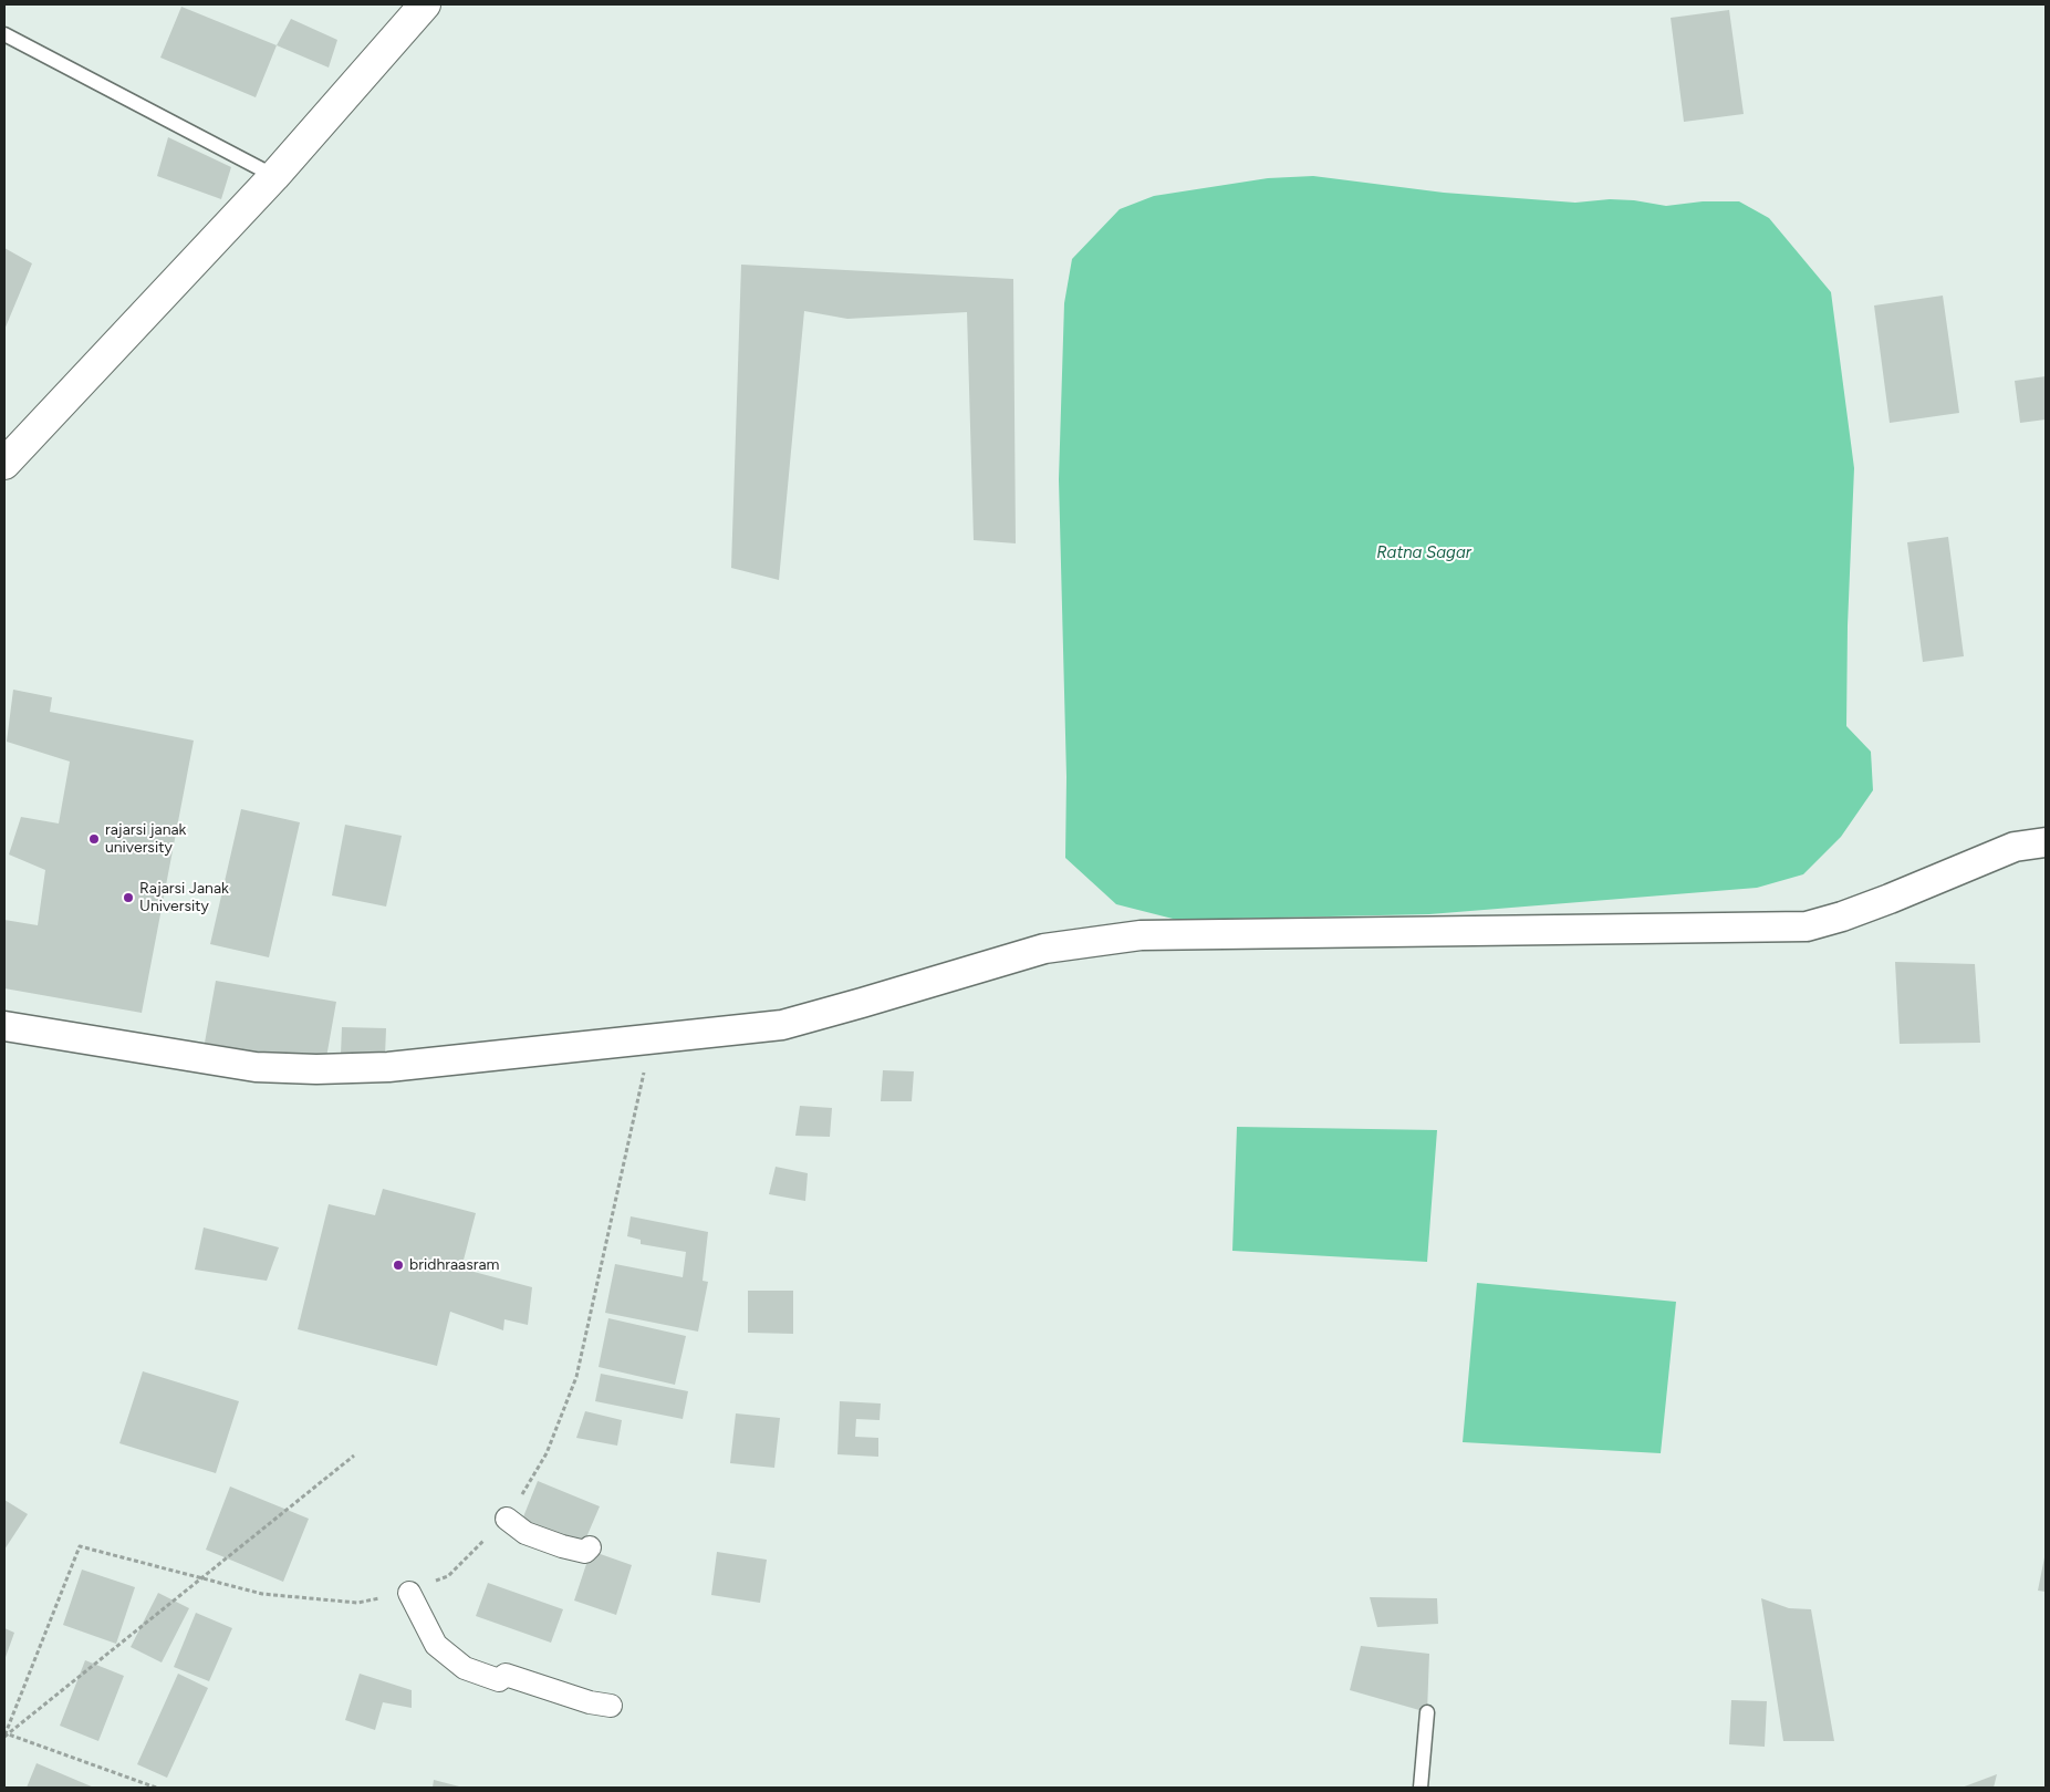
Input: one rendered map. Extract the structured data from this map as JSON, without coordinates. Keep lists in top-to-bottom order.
{
  "water": ["Ratna Sagar"],
  "places": ["rajarsi janak university", "Rajarsi Janak University", "bridhraasram"]
}
